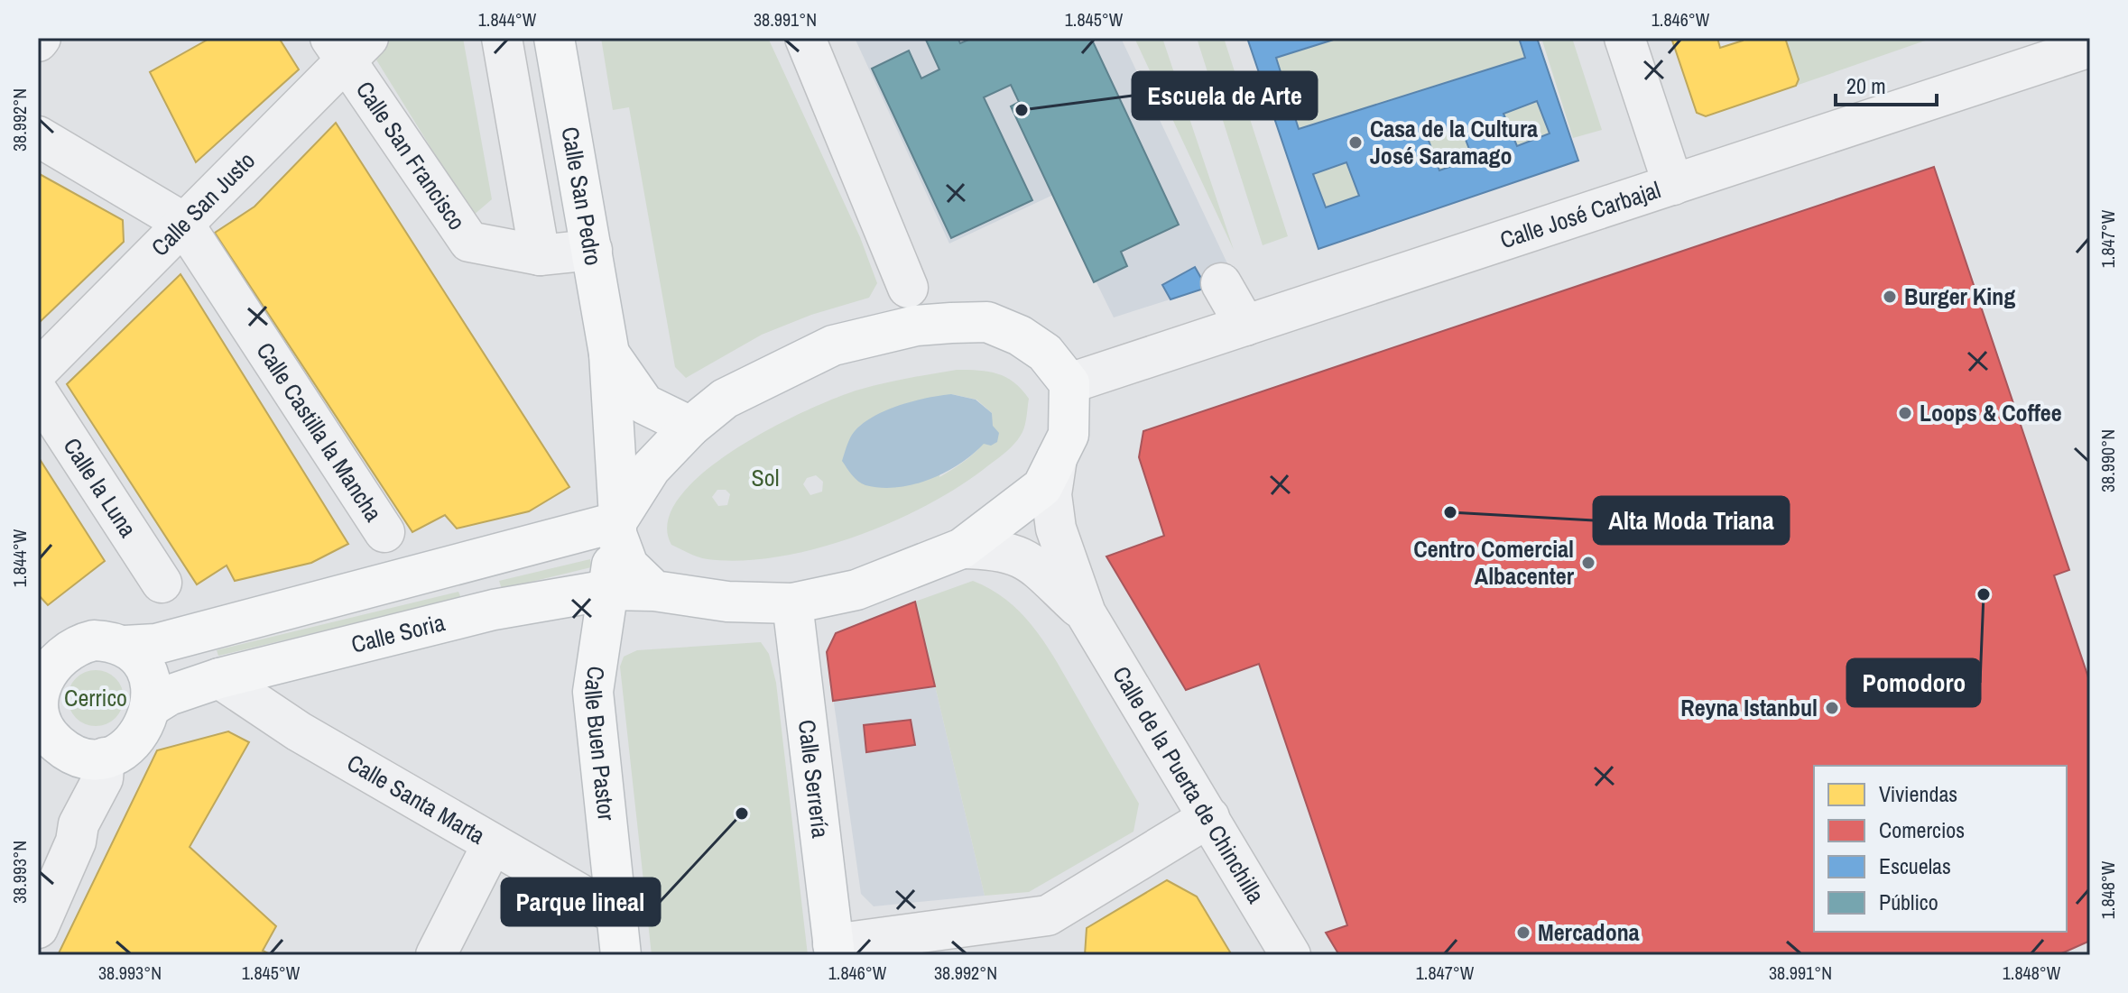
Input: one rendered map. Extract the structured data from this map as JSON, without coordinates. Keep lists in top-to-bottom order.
{
  "streets": {
    "main road": [
      "Calle San Pedro",
      "Calle Soria",
      "Calle Buen Pastor",
      "Calle Serrería"
    ],
    "street": [
      "Calle San Francisco",
      "Calle San Justo",
      "Calle José Carbajal",
      "Calle Castilla la Mancha",
      "Calle la Luna",
      "Calle de la Puerta de Chinchilla",
      "Calle Santa Marta"
    ]
  },
  "crossings": [
    ["Calle San Francisco", "Calle San Pedro"],
    ["Calle San Francisco", "Calle San Justo"],
    ["Calle San Pedro", "Calle Buen Pastor"],
    ["Calle San Justo", "Calle Castilla la Mancha"],
    ["Calle José Carbajal", "Calle Soria"],
    ["Calle Soria", "Calle Buen Pastor"],
    ["Calle Soria", "Calle Serrería"],
    ["Calle Soria", "Calle de la Puerta de Chinchilla"],
    ["Calle Soria", "Calle Santa Marta"],
    ["Calle Buen Pastor", "Calle Santa Marta"]
  ],
  "parks": ["Sol", "Cerrico"],
  "places": [
    "Escuela de Arte",
    "Casa de la Cultura José Saramago",
    "Burger King",
    "Loops & Coffee",
    "Alta Moda Triana",
    "Centro Comercial Albacenter",
    "Pomodoro",
    "Reyna Istanbul",
    "Parque lineal",
    "Mercadona"
  ],
  "legend": [
    "Viviendas",
    "Comercios",
    "Escuelas",
    "Público"
  ],
  "scale_bar": "20 m",
  "coordinates": [
    "1.844°W",
    "38.991°N",
    "1.845°W",
    "1.846°W",
    "38.992°N",
    "1.847°W",
    "38.990°N",
    "38.993°N",
    "1.848°W"
  ]
}
